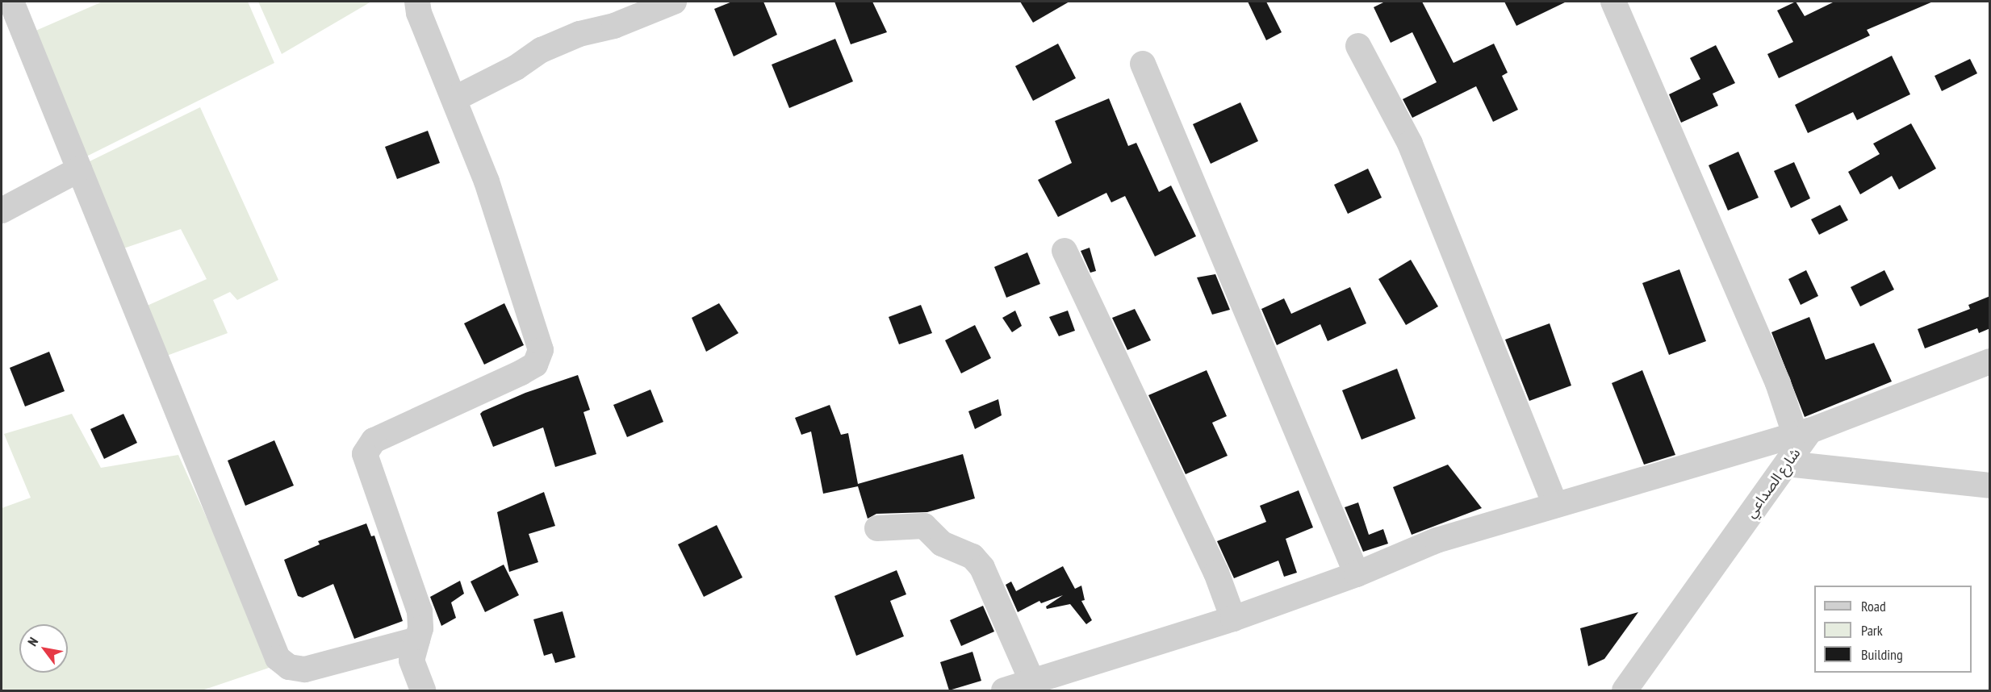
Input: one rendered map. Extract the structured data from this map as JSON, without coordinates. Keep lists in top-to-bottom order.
{
  "streets": {
    "street": ["شارع الصداعي"]
  },
  "legend": ["Road", "Park", "Building"],
  "north": "top left"
}
